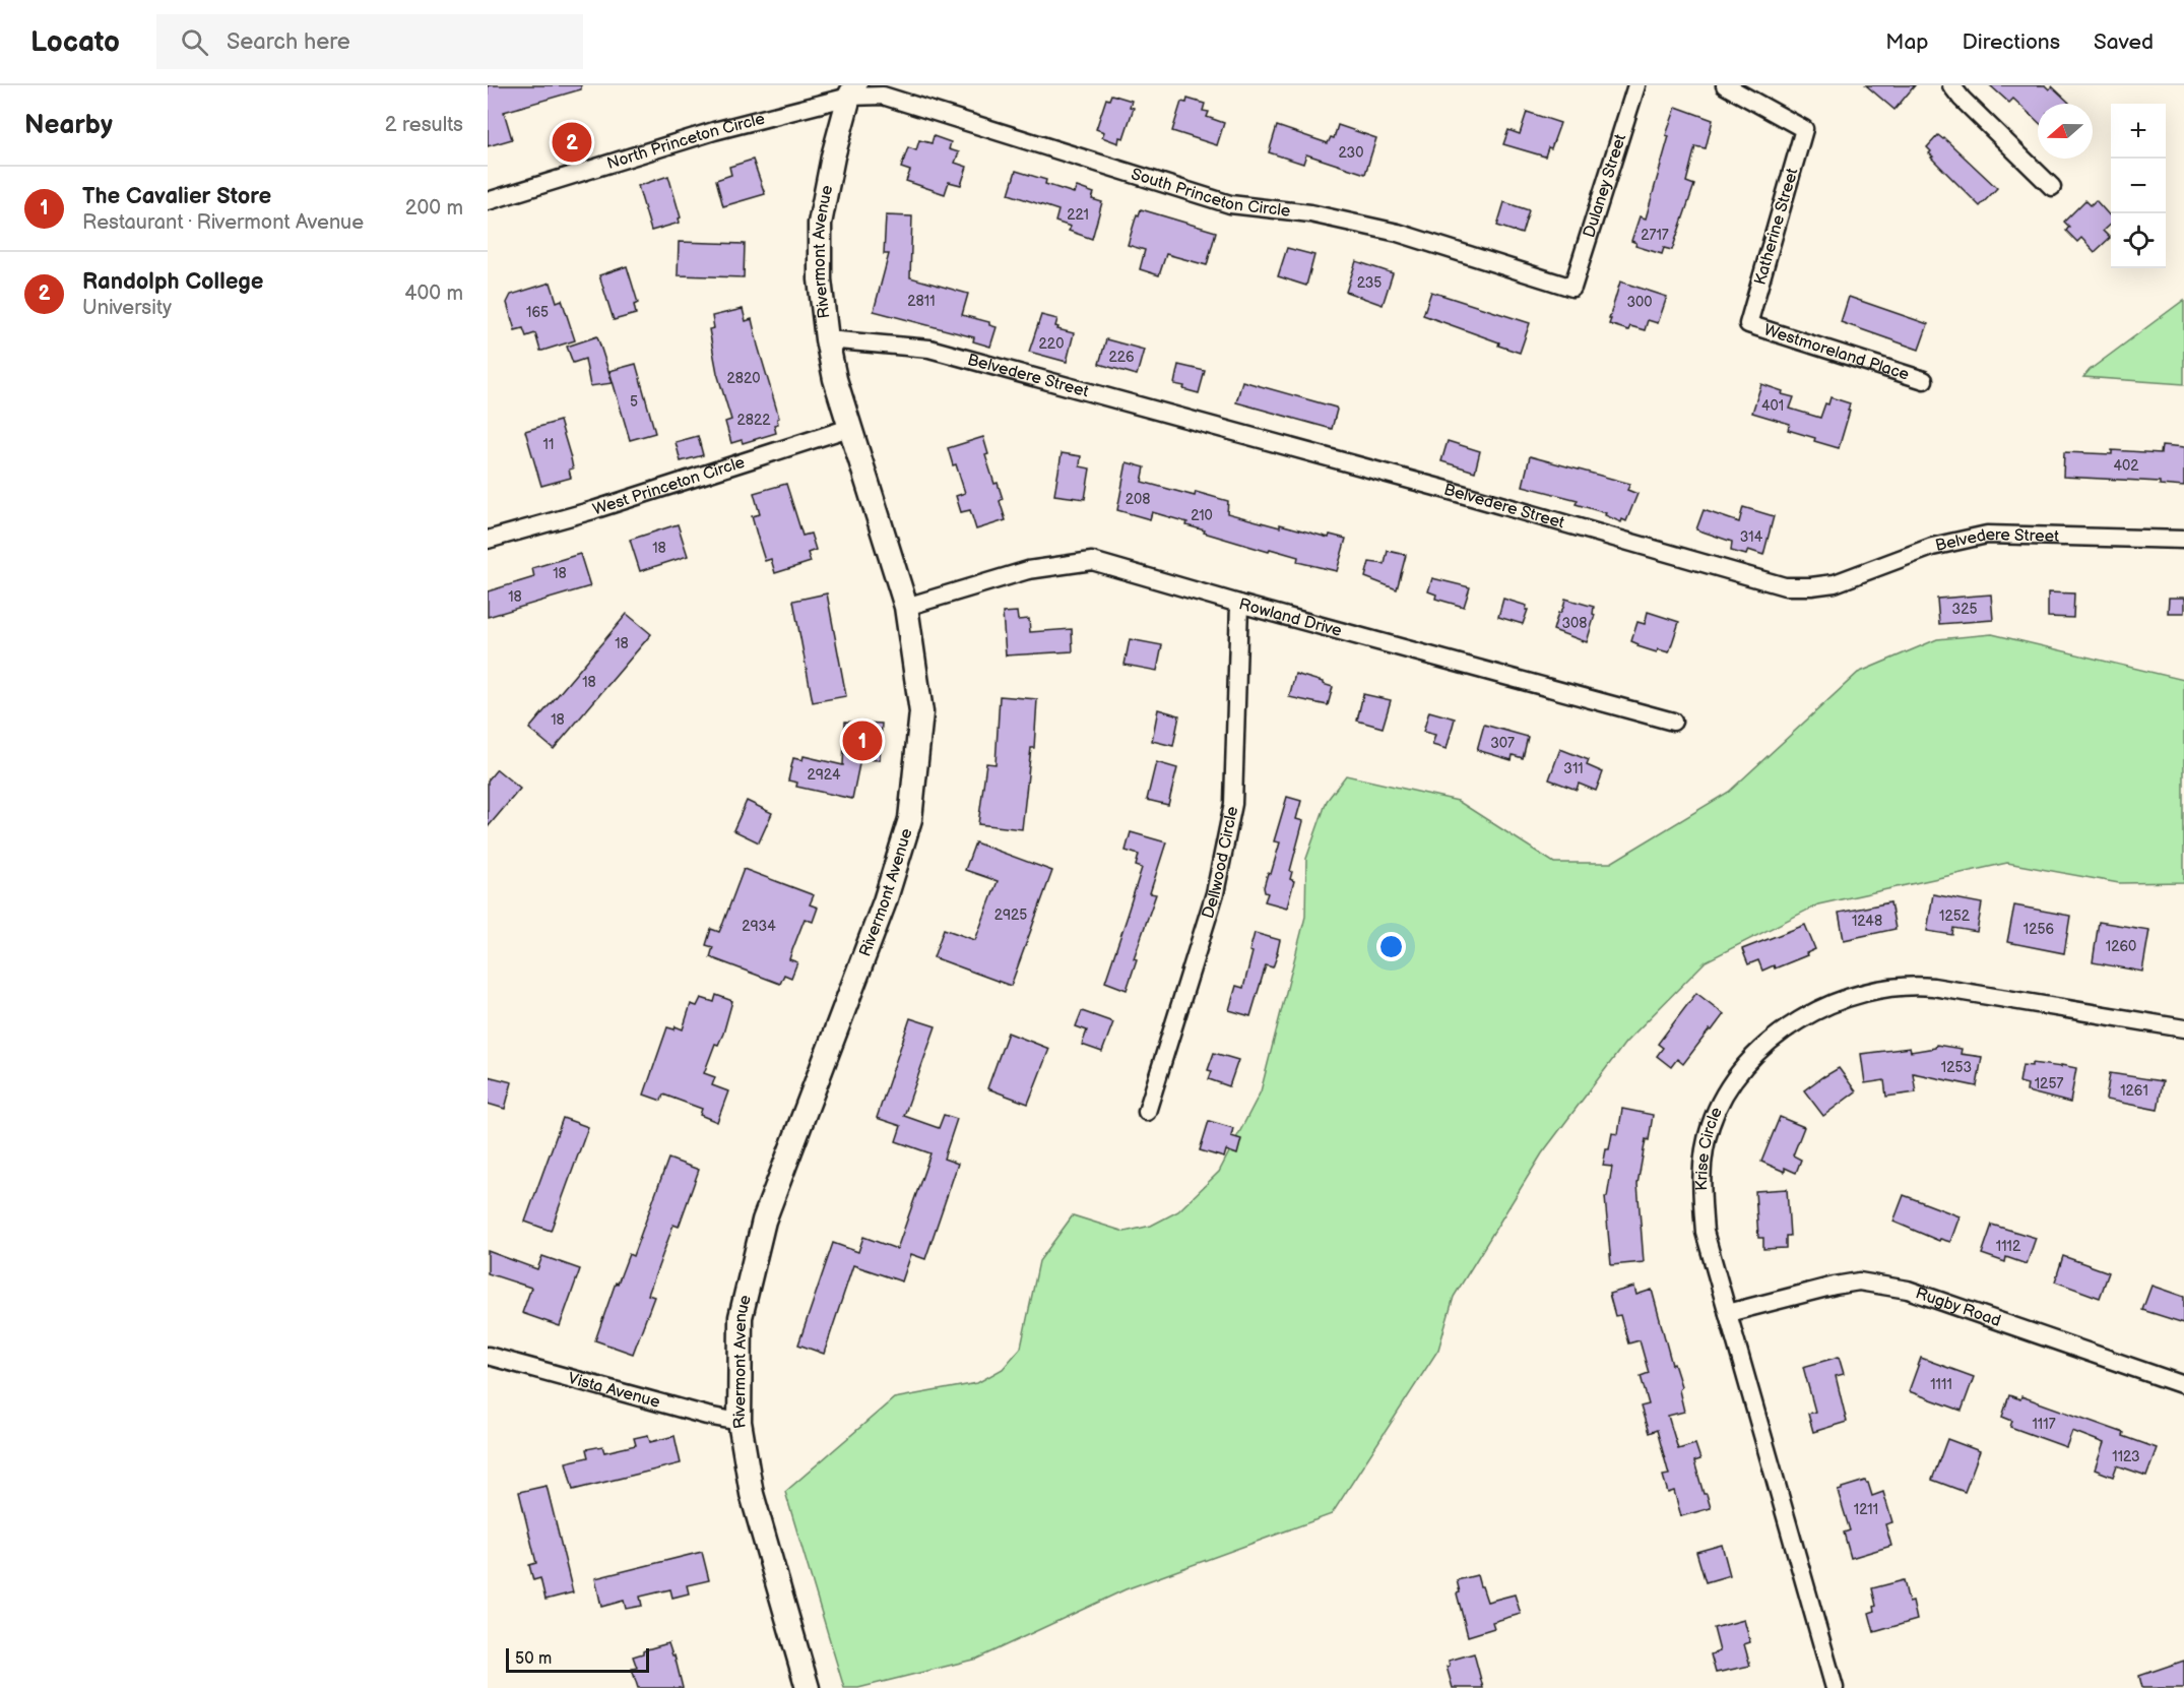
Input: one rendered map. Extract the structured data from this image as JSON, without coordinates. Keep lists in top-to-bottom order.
{
  "streets": {
    "main road": ["Rivermont Avenue"],
    "street": [
      "North Princeton Circle",
      "Dulaney Street",
      "South Princeton Circle",
      "Katherine Street",
      "Westmoreland Place",
      "Belvedere Street",
      "West Princeton Circle",
      "Rowland Drive",
      "Dellwood Circle",
      "Krise Circle",
      "Rugby Road",
      "Vista Avenue"
    ]
  },
  "crossings": [
    ["North Princeton Circle", "South Princeton Circle"],
    ["North Princeton Circle", "Rivermont Avenue"],
    ["Dulaney Street", "South Princeton Circle"],
    ["South Princeton Circle", "Rivermont Avenue"],
    ["Katherine Street", "Westmoreland Place"],
    ["Rivermont Avenue", "Belvedere Street"],
    ["Rivermont Avenue", "West Princeton Circle"],
    ["Rivermont Avenue", "Rowland Drive"],
    ["Rivermont Avenue", "Vista Avenue"],
    ["Rowland Drive", "Dellwood Circle"],
    ["Krise Circle", "Rugby Road"]
  ],
  "house_numbers": [
    "230",
    "221",
    "2717",
    "235",
    "2811",
    "300",
    "165",
    "220",
    "226",
    "2820",
    "5",
    "401",
    "2822",
    "11",
    "402",
    "208",
    "210",
    "314",
    "18",
    "18",
    "18",
    "325",
    "308",
    "18",
    "18",
    "18",
    "307",
    "311",
    "2924",
    "2925",
    "1252",
    "1248",
    "2934",
    "1256",
    "1260",
    "1253",
    "1257",
    "1261",
    "1112",
    "1111",
    "1117",
    "1123",
    "1211"
  ],
  "scale_bar": "50 m",
  "north": "left",
  "page": {
    "header": "Locato",
    "search": "Search here",
    "nav": ["Map", "Directions", "Saved"],
    "heading": ["Nearby", "2 results"],
    "map_buttons": ["+", "−"],
    "pins": ["2", "1"],
    "list": [
      {
        "mark": "1",
        "name": "The Cavalier Store",
        "note": "Restaurant · Rivermont Avenue",
        "value": "200 m"
      },
      {
        "mark": "2",
        "name": "Randolph College",
        "note": "University",
        "value": "400 m"
      }
    ],
    "scale": "50 m"
  }
}
